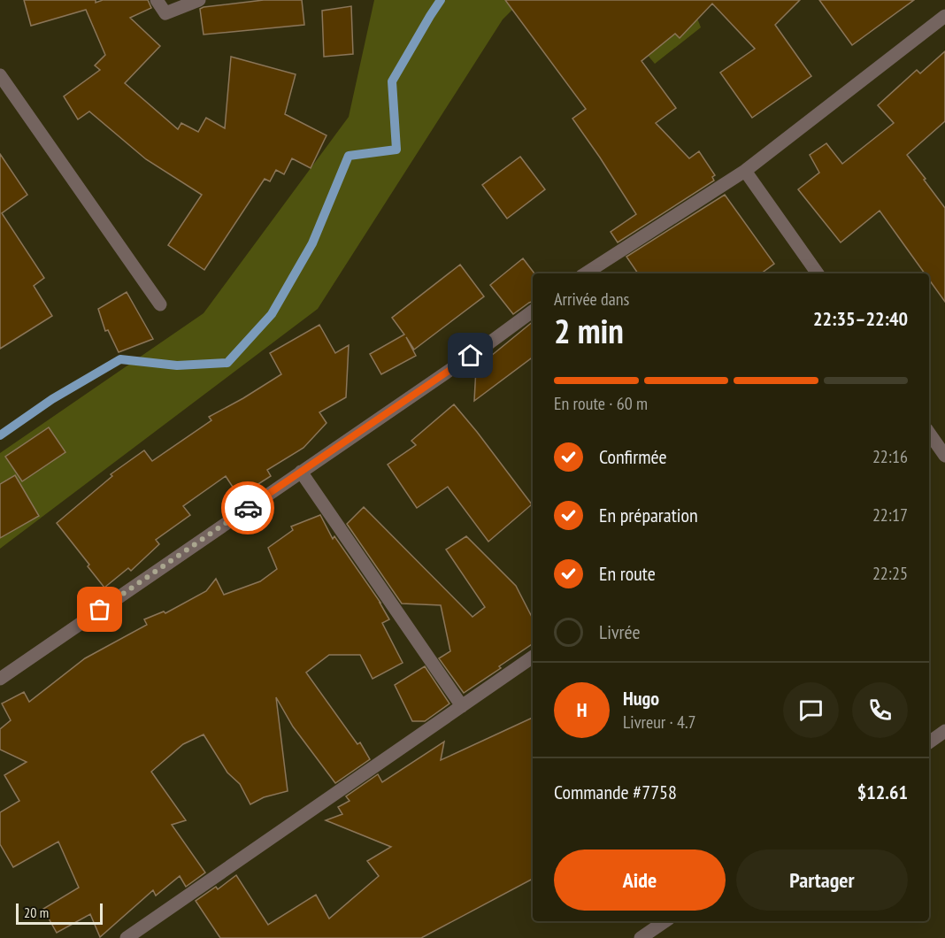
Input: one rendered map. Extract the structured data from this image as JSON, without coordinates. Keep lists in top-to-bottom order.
{
  "scale_bar": "20 m",
  "page": {
    "heading": ["2 min", "Arrivée dans", "22:35–22:40"],
    "panel": [
      "Hugo",
      "Livreur · 4.7",
      "Commande #7758",
      "$12.61"
    ],
    "bar": "En route · 60 m",
    "list": [
      ["Confirmée", "22:16"],
      ["En préparation", "22:17"],
      ["En route", "22:25"],
      "Livrée"
    ],
    "round": "H",
    "buttons": ["Aide", "Partager"],
    "scale": "20 m"
  }
}
